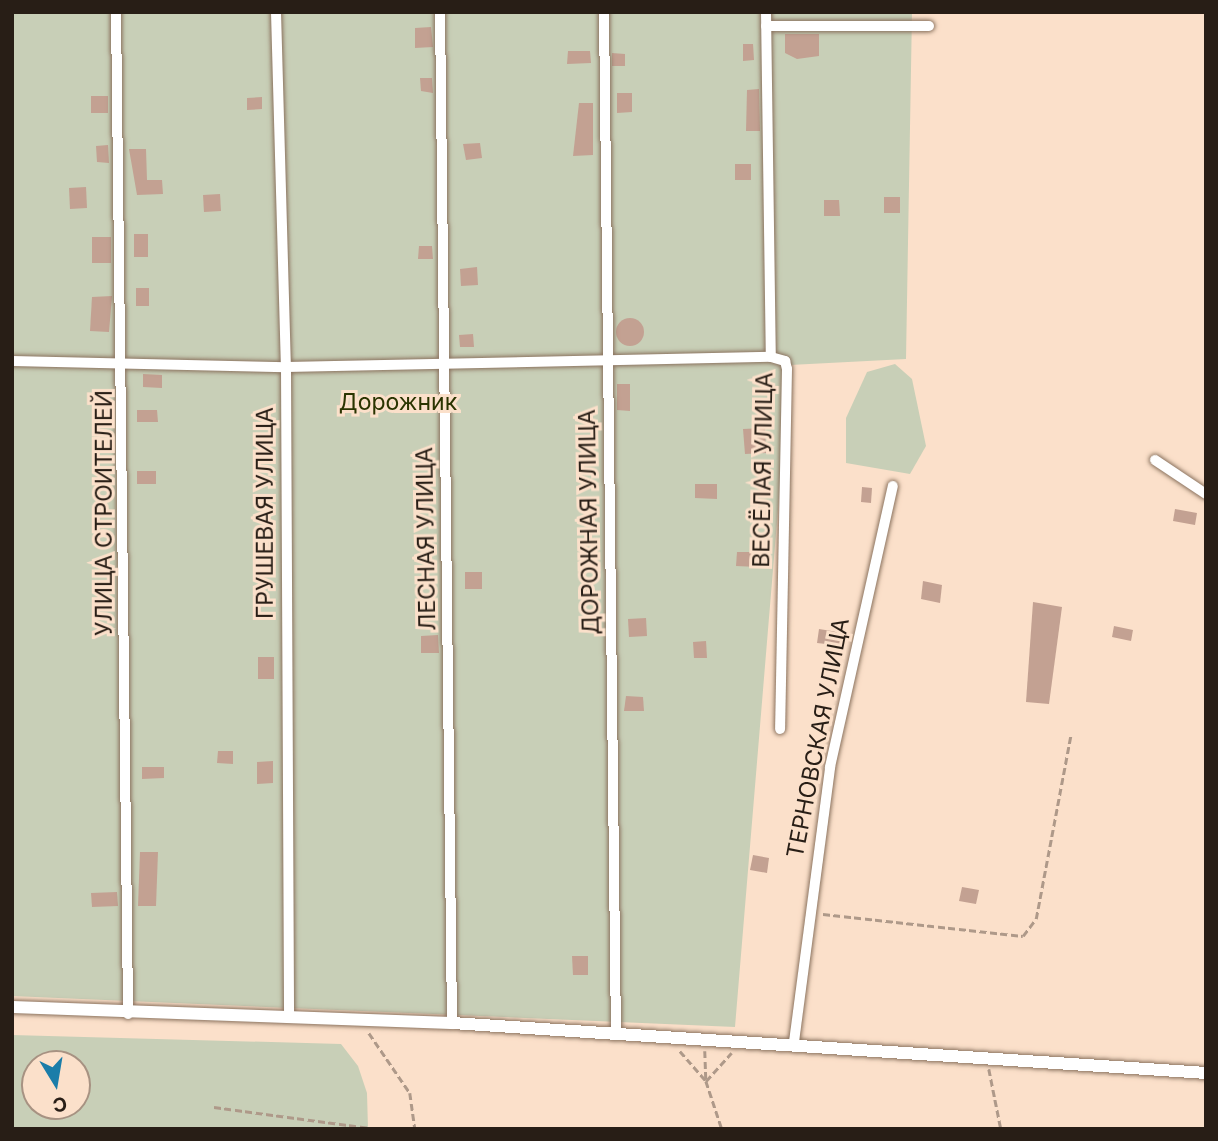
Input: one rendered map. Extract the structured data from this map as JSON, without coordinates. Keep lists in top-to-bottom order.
{
  "streets": {
    "street": [
      "ВЕСЁЛАЯ УЛИЦА",
      "УЛИЦА СТРОИТЕЛЕЙ",
      "ГРУШЕВАЯ УЛИЦА",
      "ДОРОЖНАЯ УЛИЦА",
      "ЛЕСНАЯ УЛИЦА",
      "ТЕРНОВСКАЯ УЛИЦА"
    ]
  },
  "parks": ["Дорожник"],
  "north": "bottom"
}
